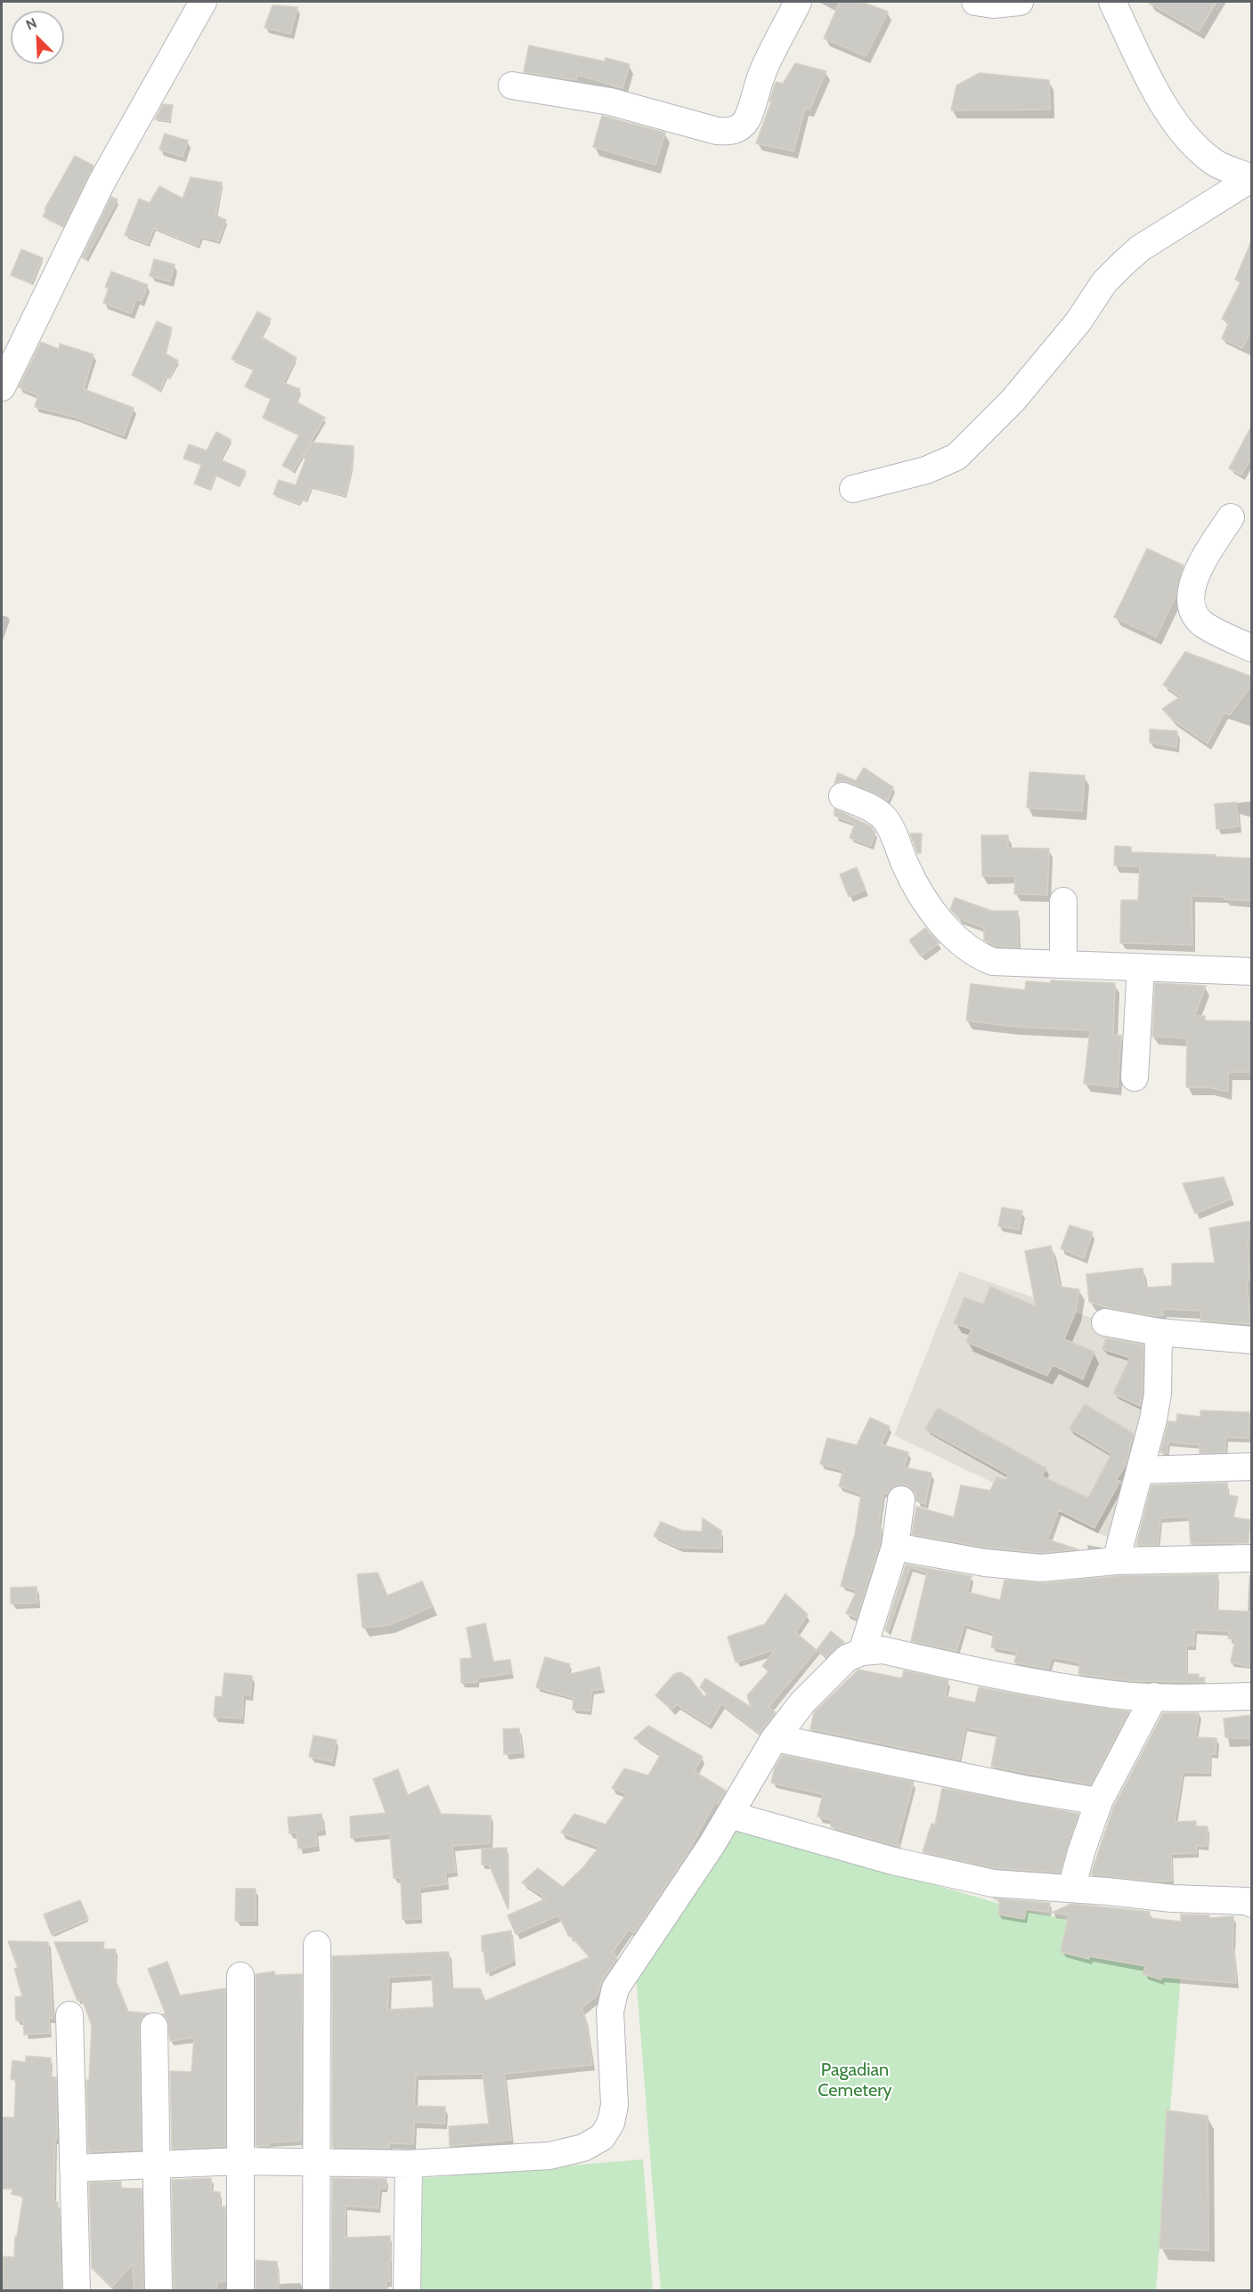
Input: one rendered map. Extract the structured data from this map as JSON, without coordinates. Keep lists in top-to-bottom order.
{
  "parks": ["Pagadian Cemetery"],
  "north": "top left"
}
